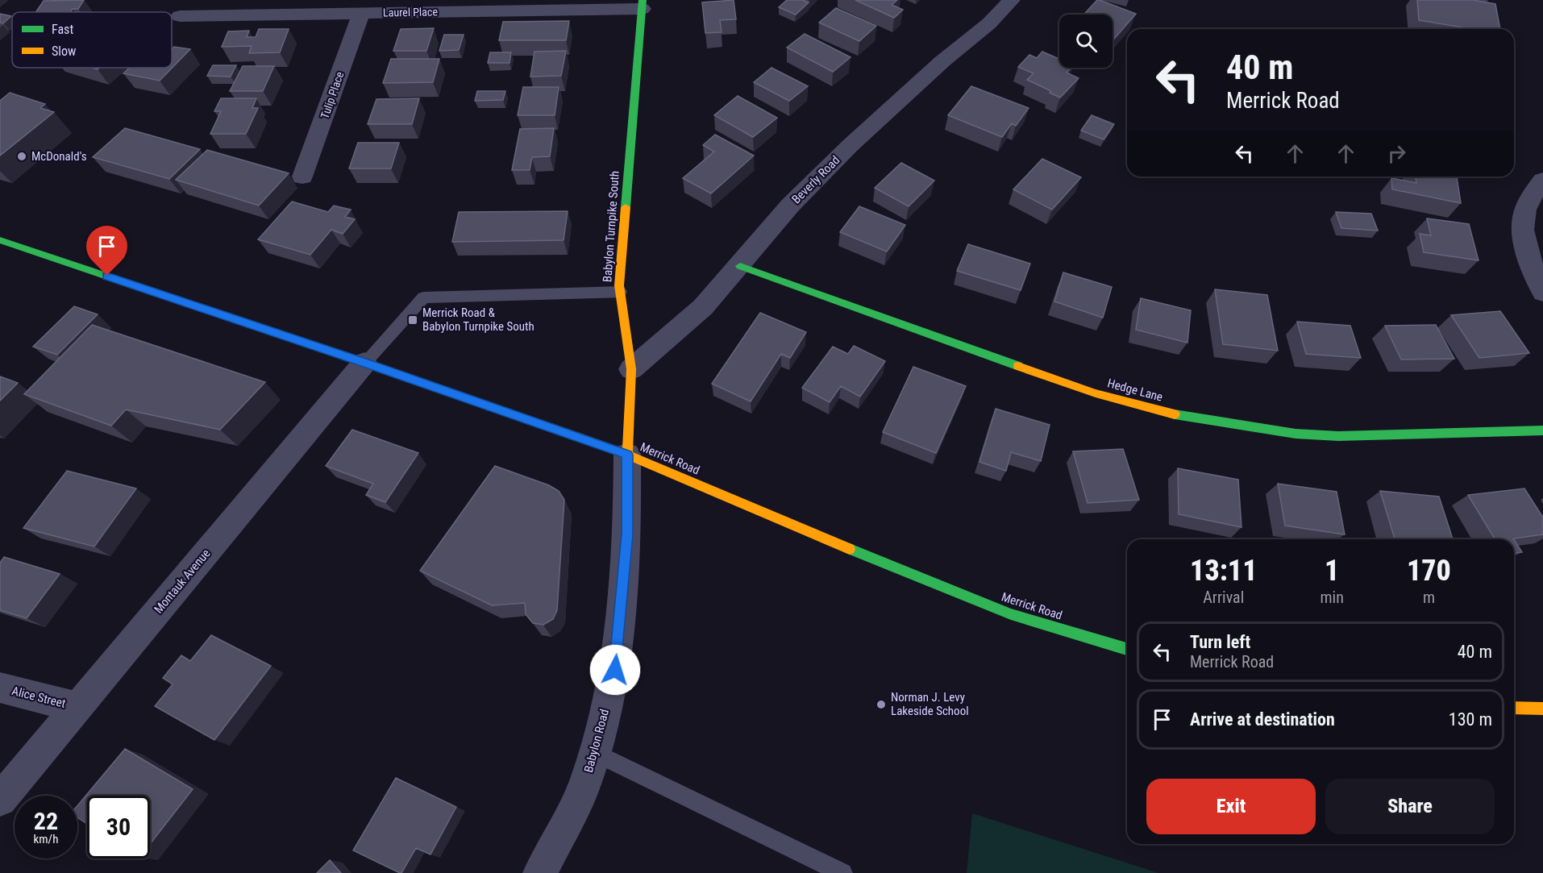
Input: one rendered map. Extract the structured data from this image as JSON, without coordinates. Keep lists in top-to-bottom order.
{
  "streets": {
    "main road": ["Babylon Turnpike South", "Hedge Lane", "Merrick Road"],
    "street": [
      "Laurel Place",
      "Tulip Place",
      "Beverly Road",
      "Montauk Avenue",
      "Alice Street",
      "Babylon Road"
    ]
  },
  "crossings": [
    ["Laurel Place", "Tulip Place"],
    ["Laurel Place", "Babylon Turnpike South"],
    ["Beverly Road", "Babylon Turnpike South"],
    ["Beverly Road", "Hedge Lane"],
    ["Babylon Turnpike South", "Merrick Road"],
    ["Babylon Turnpike South", "Babylon Road"],
    ["Merrick Road", "Montauk Avenue"],
    ["Merrick Road", "Babylon Road"],
    ["Montauk Avenue", "Alice Street"]
  ],
  "places": {
    "other": ["McDonald's", "Norman J. Levy Lakeside School"],
    "transit": ["Merrick Road & Babylon Turnpike South"]
  },
  "legend": ["Fast", "Slow"],
  "page": {
    "turn": ["40 m", "Merrick Road"],
    "eta": [
      "13:11",
      "Arrival",
      "1",
      "min",
      "170",
      "m"
    ],
    "list": [
      {
        "name": "Turn left",
        "note": "Merrick Road",
        "value": "40 m"
      },
      {
        "name": "Arrive at destination",
        "value": "130 m"
      }
    ],
    "buttons": ["Exit", "Share"],
    "speed": "22 km/h",
    "limit": "30"
  }
}
